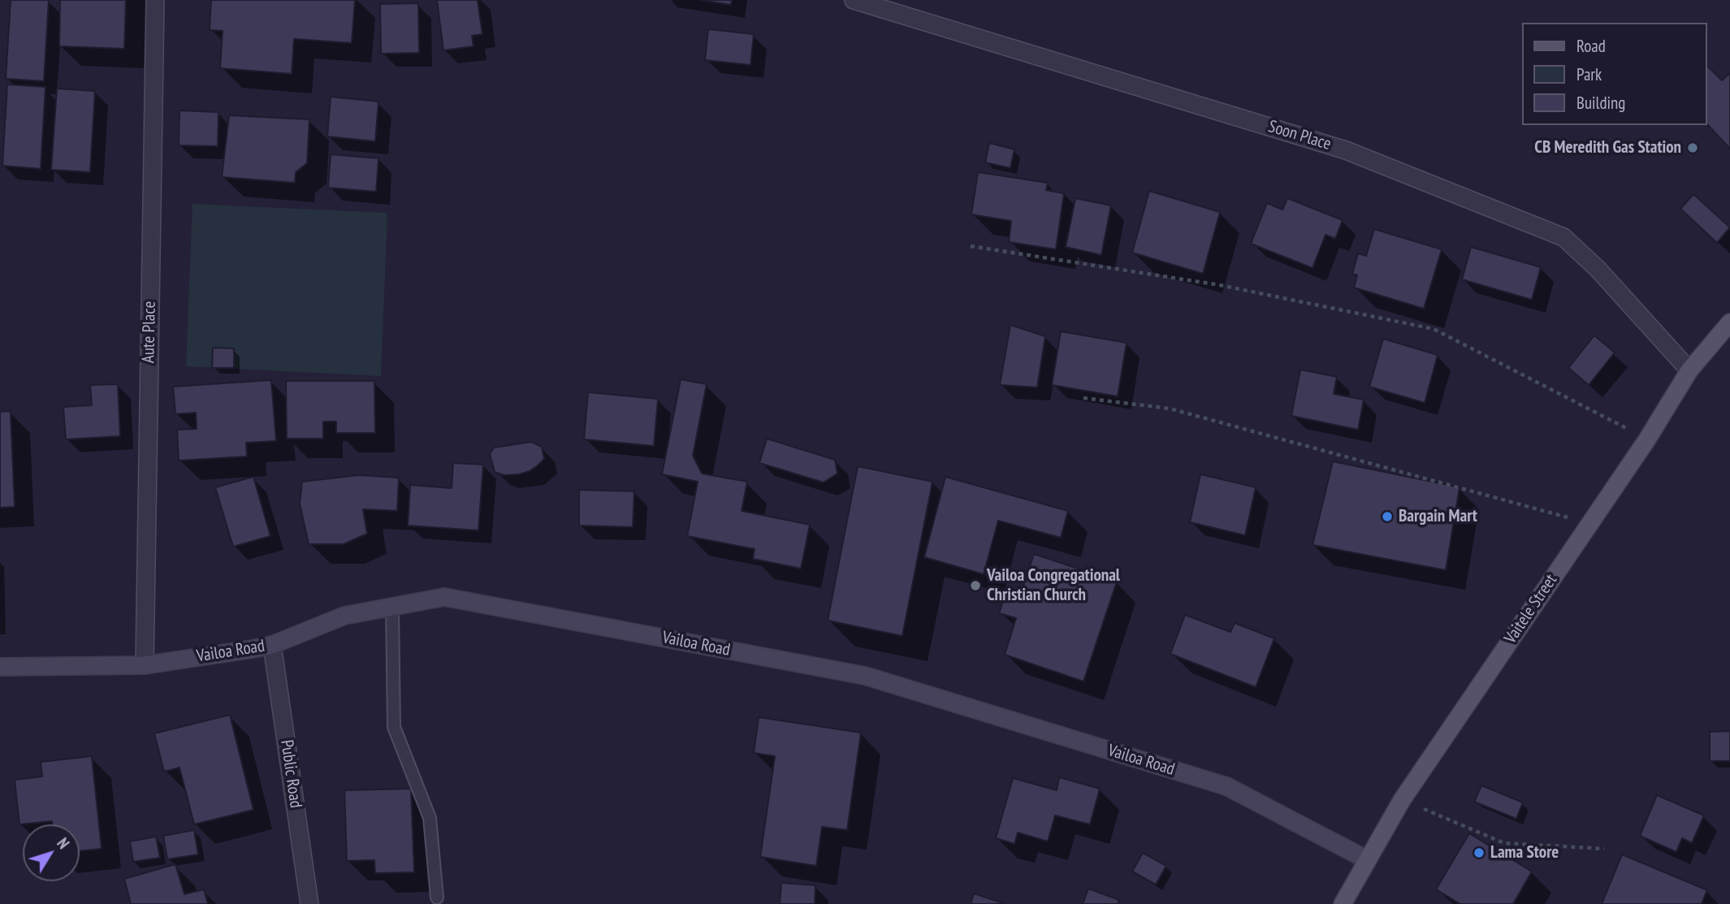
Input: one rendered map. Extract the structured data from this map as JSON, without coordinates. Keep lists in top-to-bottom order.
{
  "streets": {
    "main road": ["Vaitele Street", "Vailoa Road"],
    "street": ["Soon Place", "Aute Place", "Public Road"]
  },
  "crossings": [
    ["Soon Place", "Vaitele Street"],
    ["Aute Place", "Vailoa Road"],
    ["Vaitele Street", "Vailoa Road"],
    ["Vailoa Road", "Public Road"]
  ],
  "places": [
    "CB Meredith Gas Station",
    "Bargain Mart",
    "Vailoa Congregational Christian Church",
    "Lama Store"
  ],
  "legend": ["Road", "Park", "Building"],
  "north": "top right"
}
